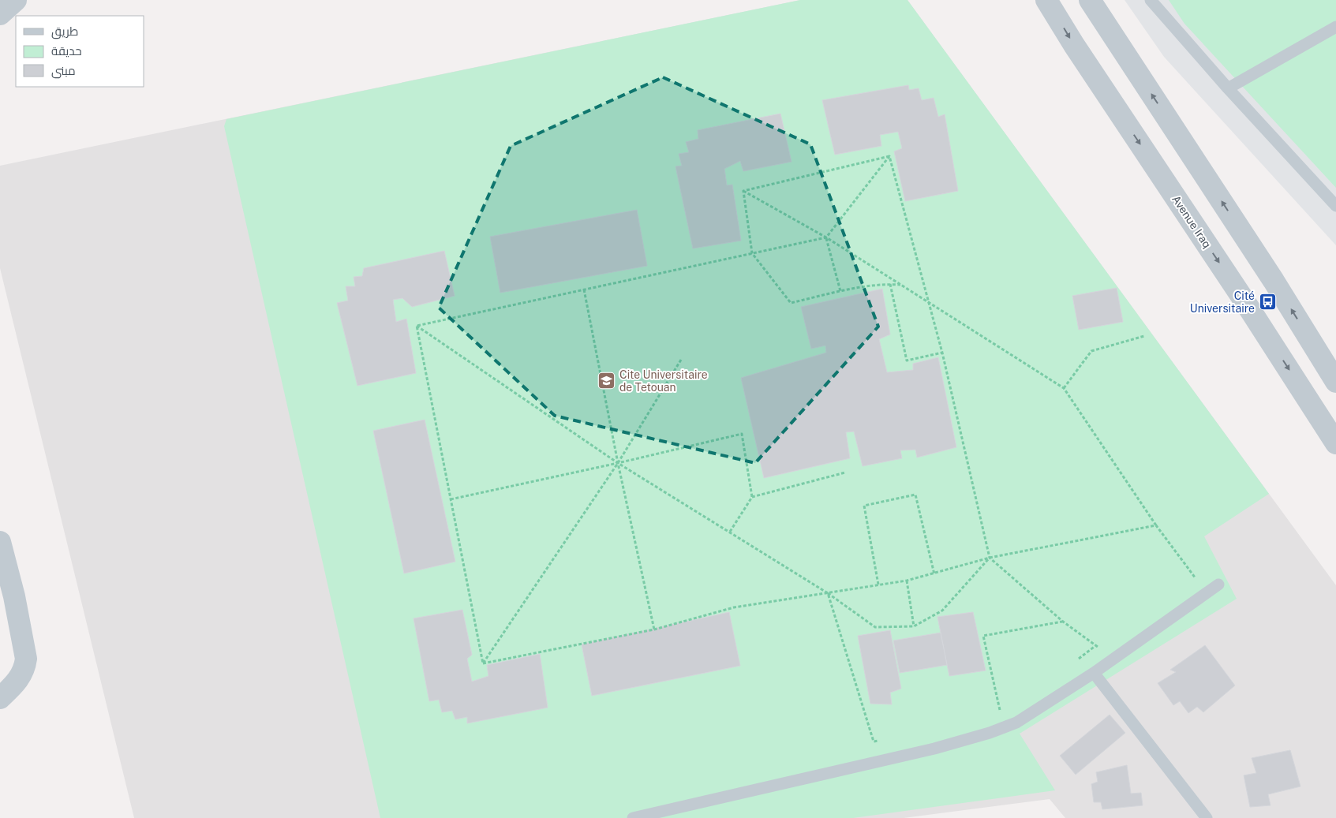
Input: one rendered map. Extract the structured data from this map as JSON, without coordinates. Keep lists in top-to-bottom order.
{
  "streets": {
    "street": ["Avenue Iraq"]
  },
  "places": {
    "bus stop": ["Cité Universitaire"],
    "school or university": ["Cite Universitaire de Tetouan"]
  },
  "legend": ["طريق", "حديقة", "مبنى"]
}
